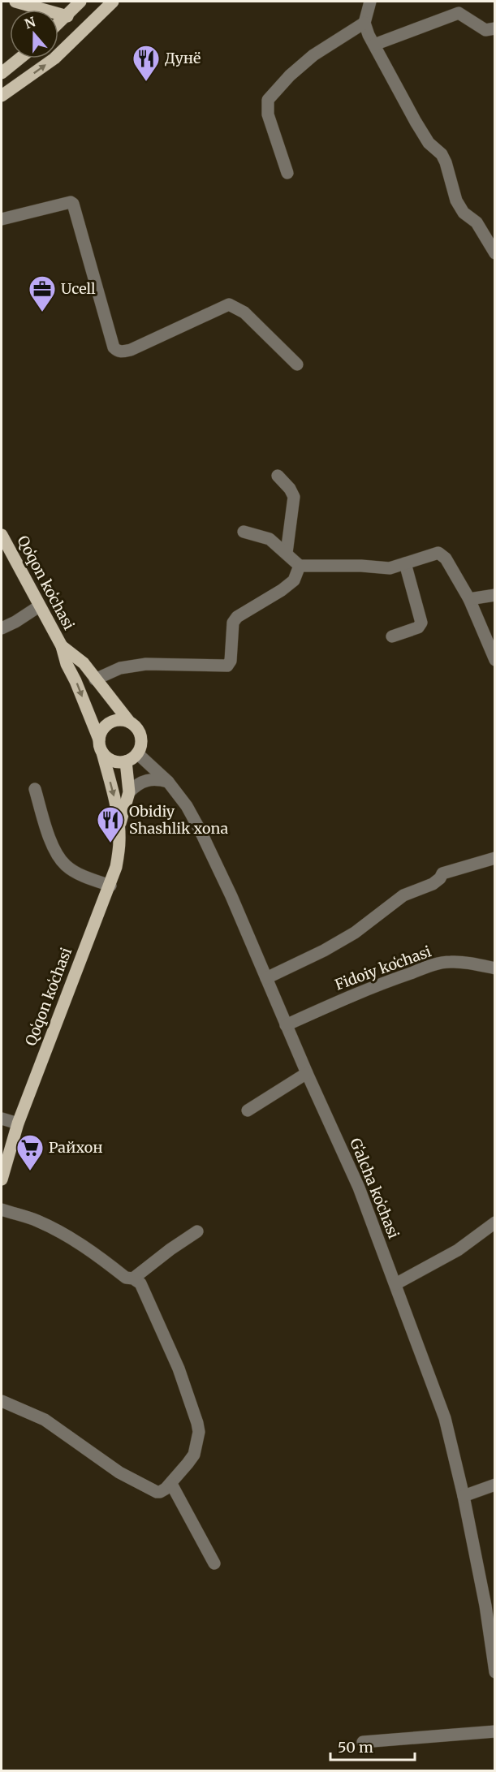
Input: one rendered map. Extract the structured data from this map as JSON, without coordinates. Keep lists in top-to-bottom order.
{
  "streets": {
    "main road": ["Qoʻqon koʻchasi"],
    "street": ["Fidoiy koʻchasi", "Gʻalcha koʻchasi"]
  },
  "crossings": [
    ["Qoʻqon koʻchasi", "Gʻalcha koʻchasi"],
    ["Fidoiy koʻchasi", "Gʻalcha koʻchasi"]
  ],
  "places": {
    "restaurant": ["Дунё", "Obidiy Shashlik xona"],
    "office": ["Ucell"],
    "supermarket": ["Райхон"]
  },
  "scale_bar": "50 m",
  "north": "top"
}
